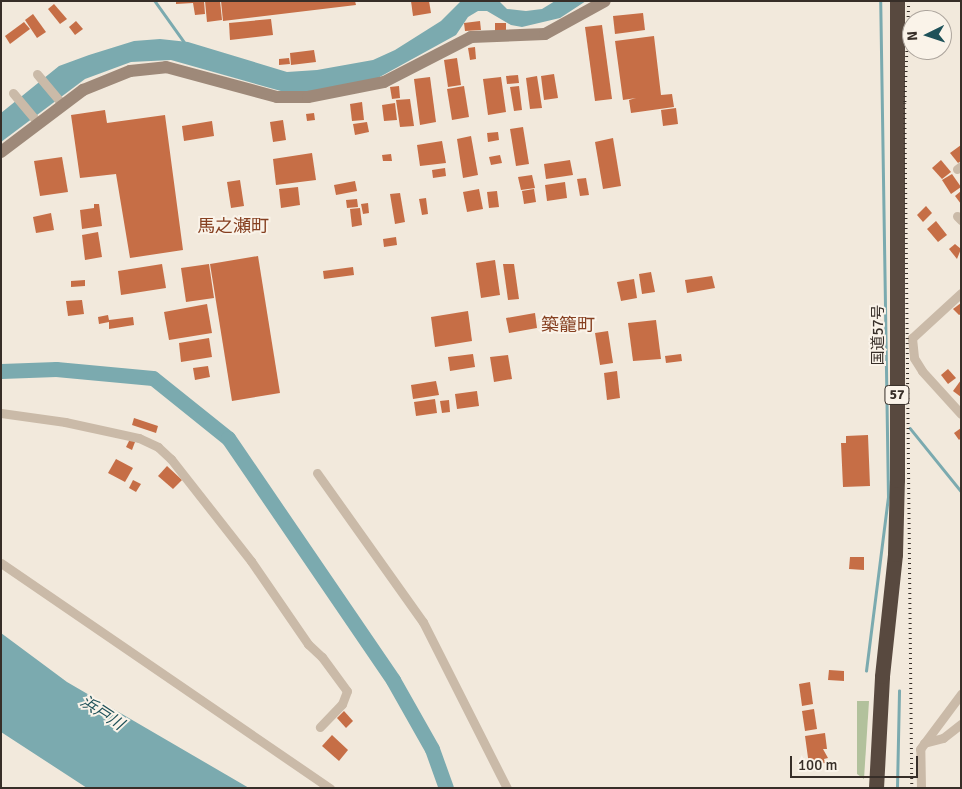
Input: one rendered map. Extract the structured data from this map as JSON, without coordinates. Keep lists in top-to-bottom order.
{
  "streets": {
    "highway": ["国道57号", "57"]
  },
  "districts": ["馬之瀬町", "築籠町"],
  "water": ["浜戸川"],
  "scale_bar": "100 m",
  "north": "left"
}
